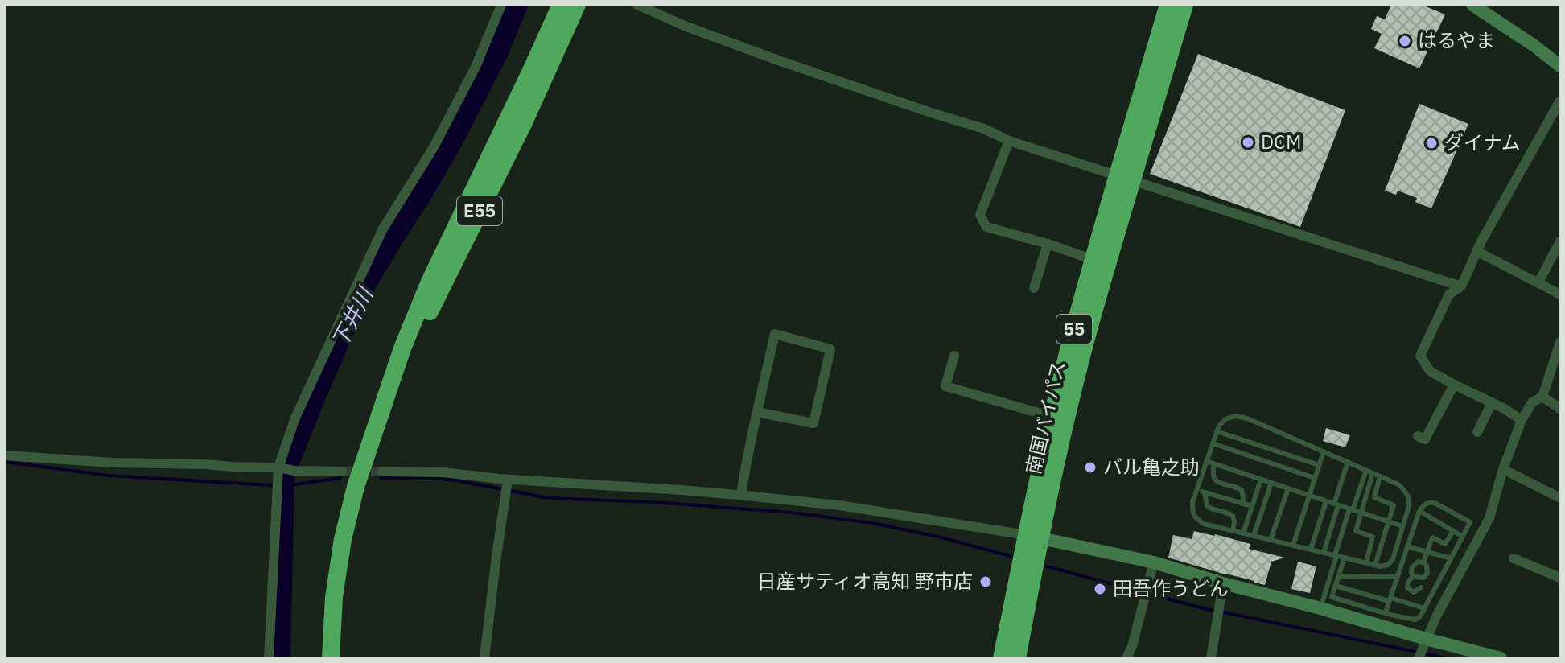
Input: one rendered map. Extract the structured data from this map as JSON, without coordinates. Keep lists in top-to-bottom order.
{
  "streets": {
    "highway": ["E55", "55", "南国バイパス"]
  },
  "water": ["下井川"],
  "places": [
    "はるやま",
    "DCM",
    "ダイナム",
    "バル亀之助",
    "日産サティオ高知 野市店",
    "田吾作うどん"
  ]
}
